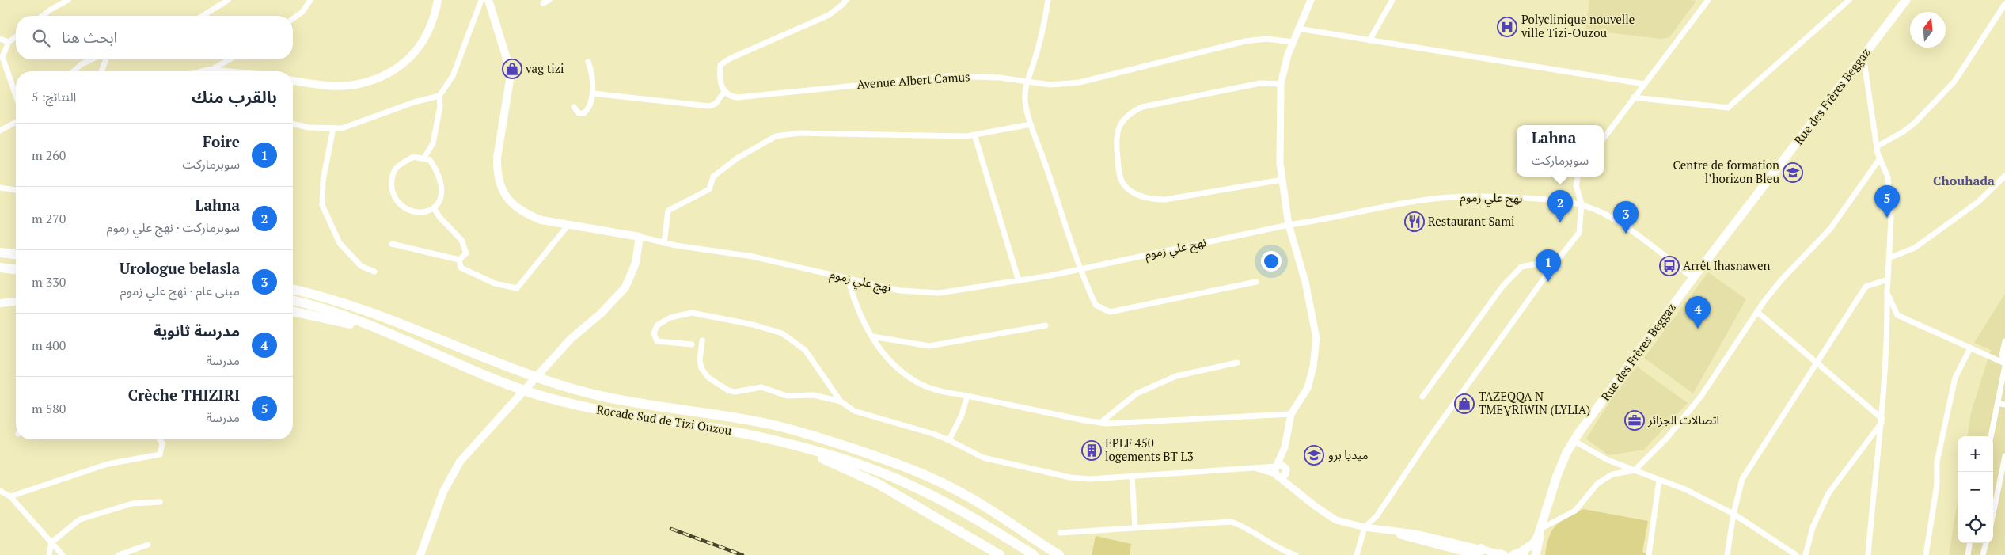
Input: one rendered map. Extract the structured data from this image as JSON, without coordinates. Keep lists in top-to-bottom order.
{
  "streets": {
    "highway": ["Rocade Sud de Tizi Ouzou"],
    "main road": ["Rue des Frères Beggaz"],
    "street": ["Avenue Albert Camus", "نهج علي زموم"]
  },
  "crossings": [
    ["Rue des Frères Beggaz", "نهج علي زموم"]
  ],
  "districts": ["Chouhada"],
  "places": {
    "hospital": ["Polyclinique nouvelle ville Tizi-Ouzou"],
    "shop": ["vag tizi", "TAZEQQA N TMEƔRIWIN (LYLIA)"],
    "school or university": ["Centre de formation l’horizon Bleu", "ميديا برو"],
    "restaurant": ["Restaurant Sami"],
    "bus stop": ["Arrêt Ihasnawen"],
    "office": ["اتصالات الجزائر"],
    "building": ["EPLF 450 logements BT L3"]
  },
  "north": "top",
  "page": {
    "search": "ابحث هنا",
    "heading": ["بالقرب منك", "النتائج: 5"],
    "list": [
      {
        "mark": "1",
        "name": "Foire",
        "note": "سوبرماركت",
        "value": "260 m"
      },
      {
        "mark": "2",
        "name": "Lahna",
        "note": "سوبرماركت · نهج علي زموم",
        "value": "270 m"
      },
      {
        "mark": "3",
        "name": "Urologue belasla",
        "note": "مبنى عام · نهج علي زموم",
        "value": "330 m"
      },
      {
        "mark": "4",
        "name": "مدرسة ثانوية",
        "note": "مدرسة",
        "value": "400 m"
      },
      {
        "mark": "5",
        "name": "Crèche THIZIRI",
        "note": "مدرسة",
        "value": "580 m"
      }
    ],
    "popup": ["Lahna", "سوبرماركت"],
    "pins": [
      "5",
      "2",
      "3",
      "1",
      "4"
    ],
    "map_buttons": ["+", "−"]
  }
}
